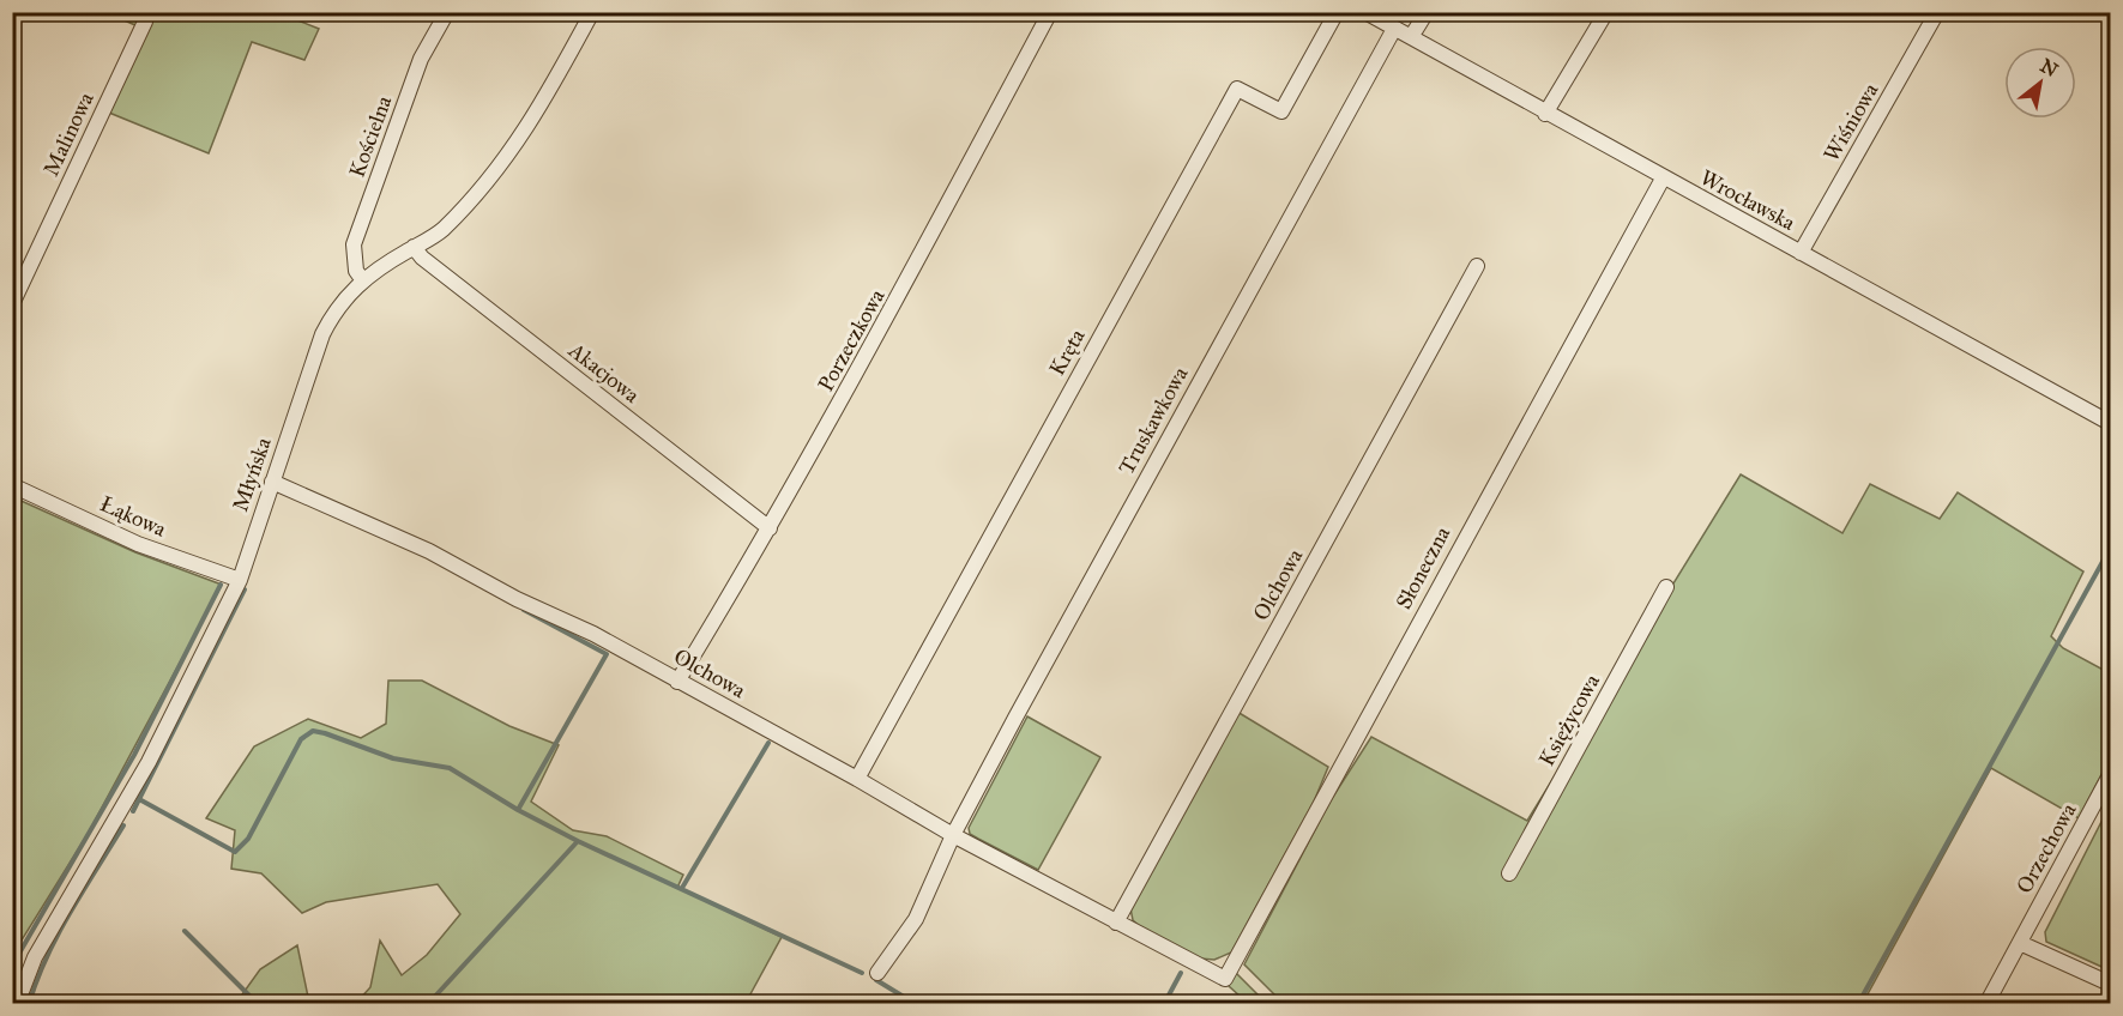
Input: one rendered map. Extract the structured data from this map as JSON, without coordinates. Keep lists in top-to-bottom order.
{
  "streets": {
    "street": [
      "Wiśniowa",
      "Malinowa",
      "Kościelna",
      "Wrocławska",
      "Porzeczkowa",
      "Kręta",
      "Akacjowa",
      "Truskawkowa",
      "Młyńska",
      "Łąkowa",
      "Słoneczna",
      "Olchowa",
      "Księżycowa",
      "Orzechowa"
    ]
  },
  "crossings": [
    ["Wiśniowa", "Wrocławska"],
    ["Kościelna", "Młyńska"],
    ["Wrocławska", "Truskawkowa"],
    ["Wrocławska", "Słoneczna"],
    ["Porzeczkowa", "Akacjowa"],
    ["Porzeczkowa", "Olchowa"],
    ["Kręta", "Olchowa"],
    ["Akacjowa", "Młyńska"],
    ["Truskawkowa", "Olchowa"],
    ["Młyńska", "Łąkowa"],
    ["Młyńska", "Olchowa"],
    ["Słoneczna", "Olchowa"]
  ],
  "north": "top right"
}
